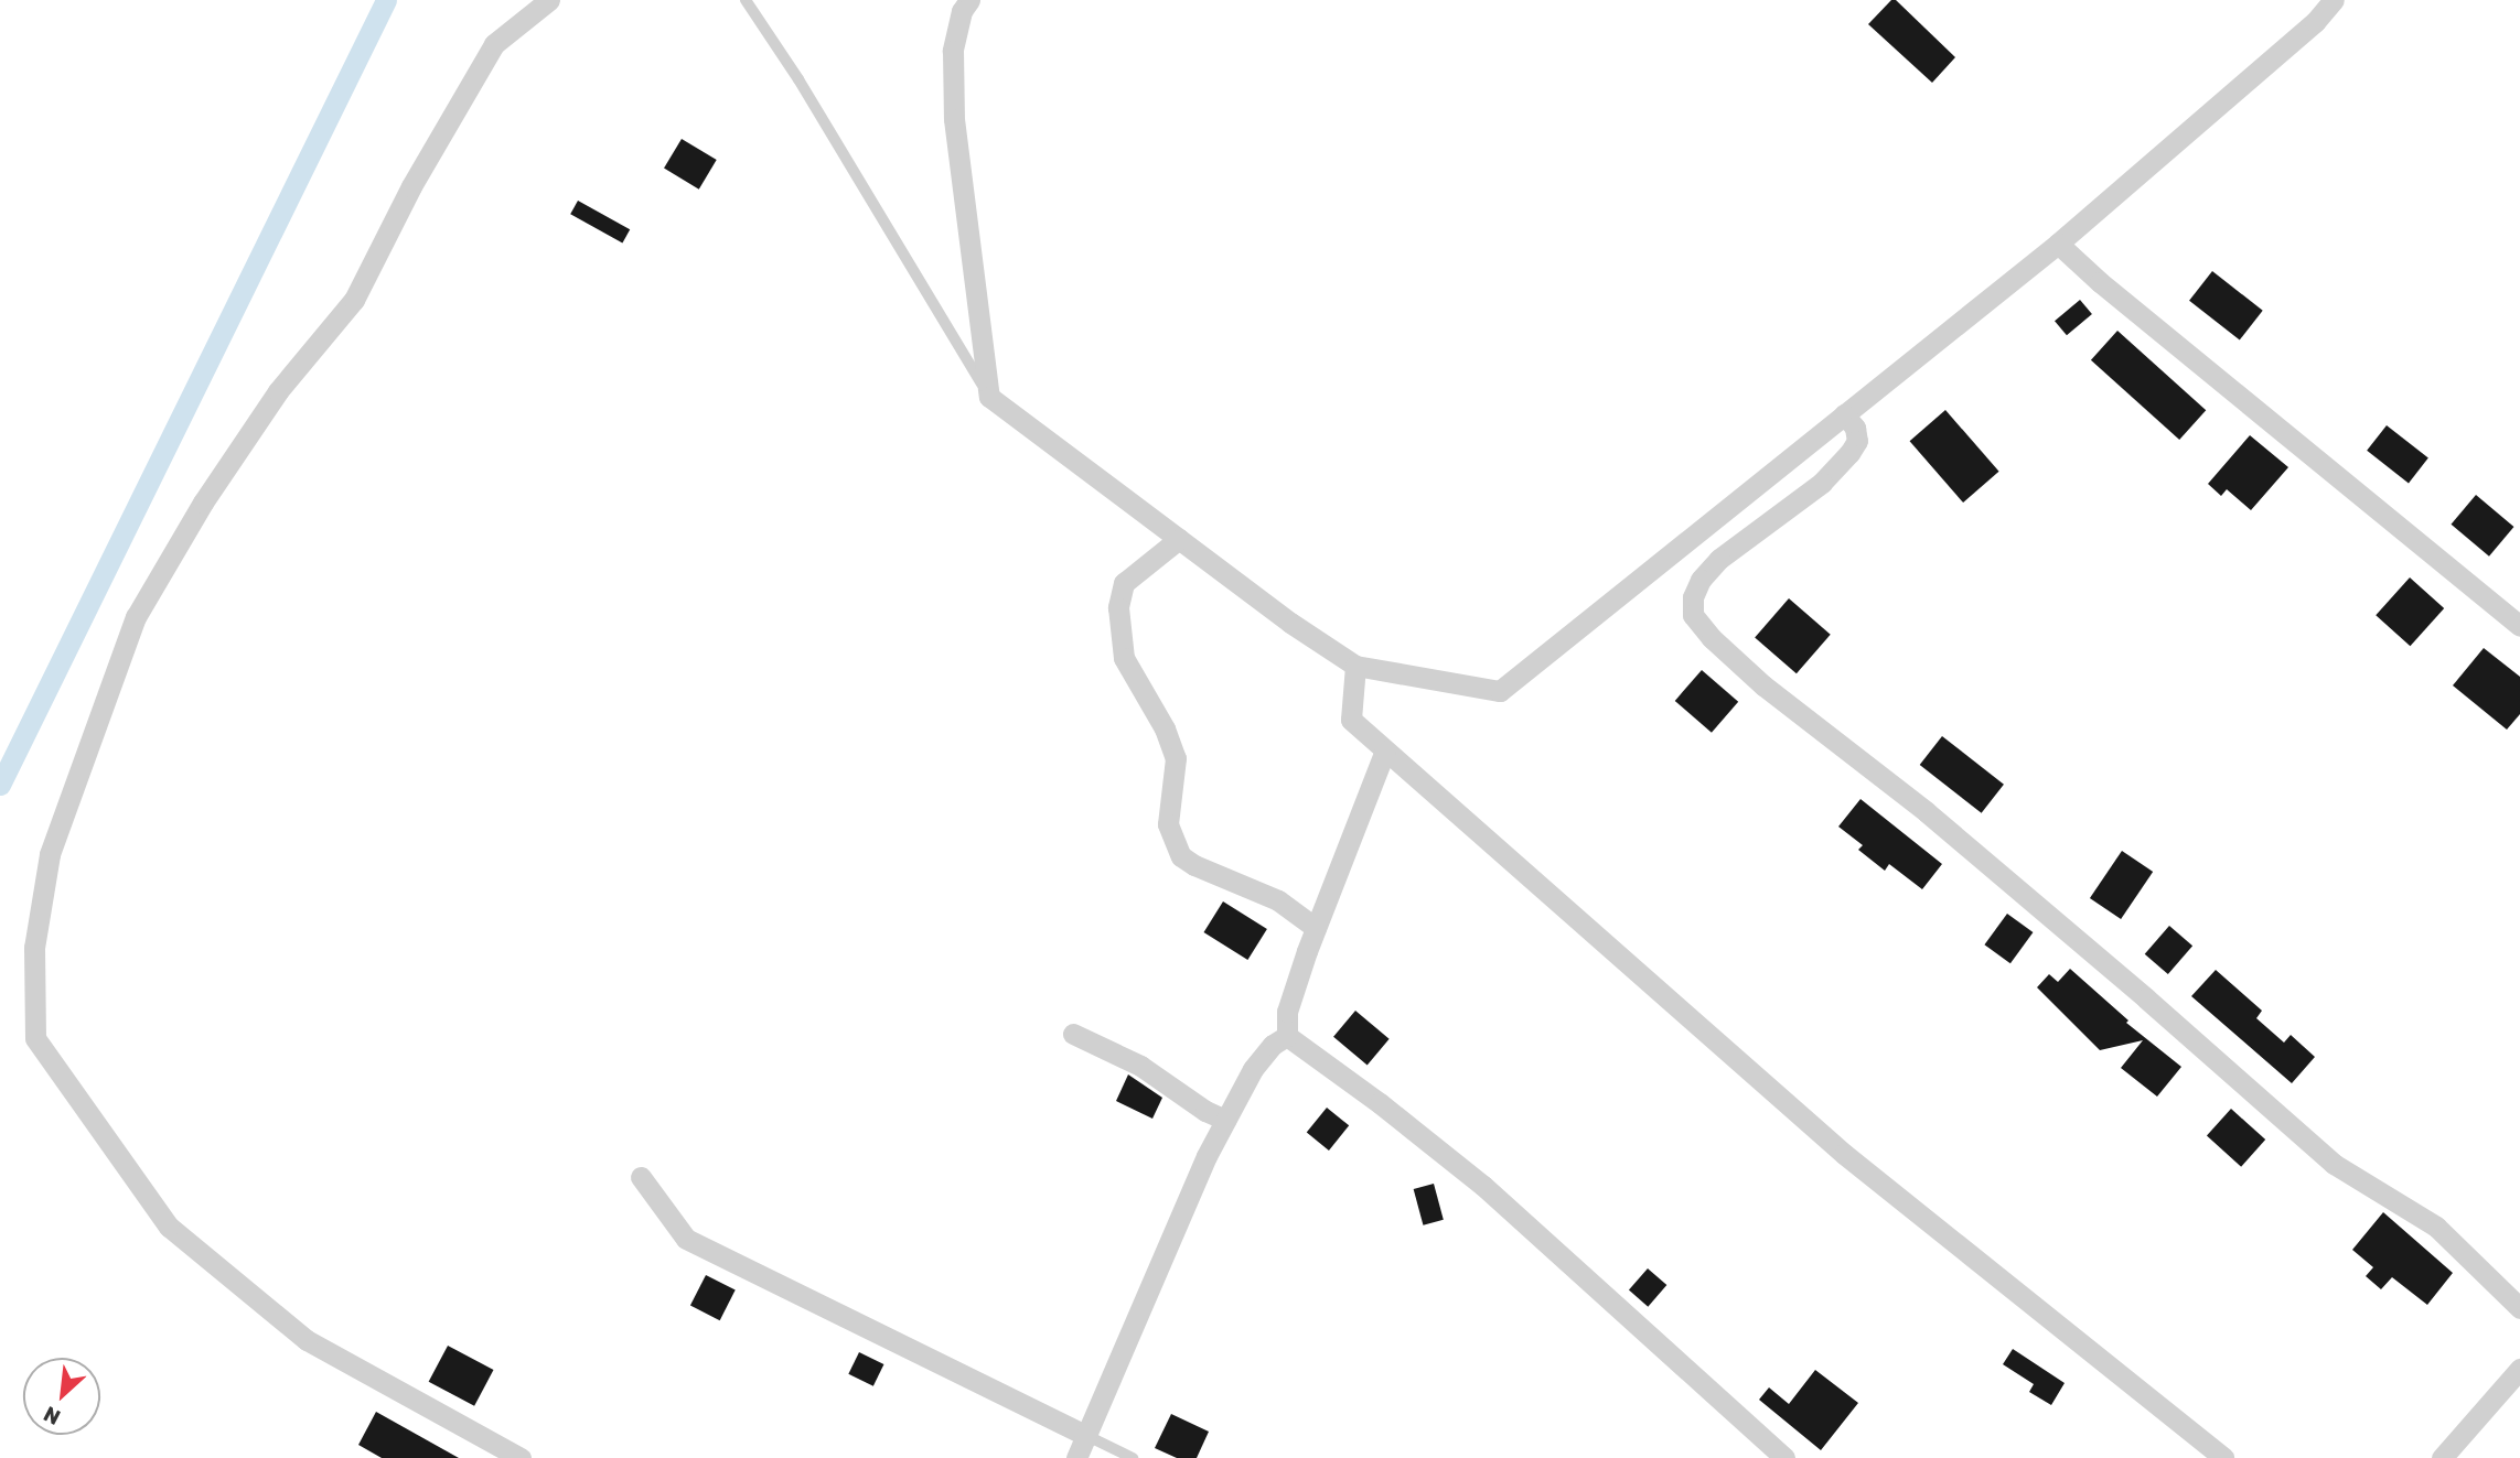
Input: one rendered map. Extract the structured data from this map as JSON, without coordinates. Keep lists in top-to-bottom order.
{
  "north": "bottom left"
}
